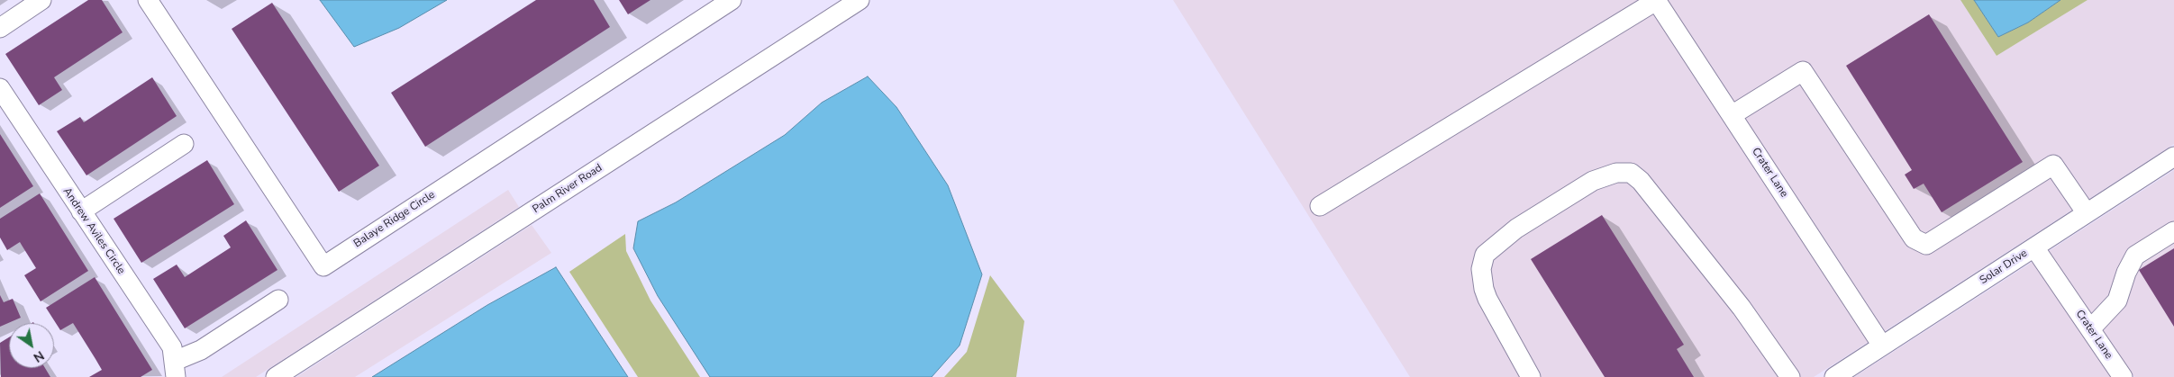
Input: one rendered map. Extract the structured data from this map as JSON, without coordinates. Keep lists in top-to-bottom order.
{
  "streets": {
    "street": [
      "Crater Lane",
      "Palm River Road",
      "Balaye Ridge Circle",
      "Andrew Aviles Circle",
      "Solar Drive"
    ]
  },
  "crossings": [
    ["Crater Lane", "Solar Drive"]
  ],
  "north": "bottom right"
}
